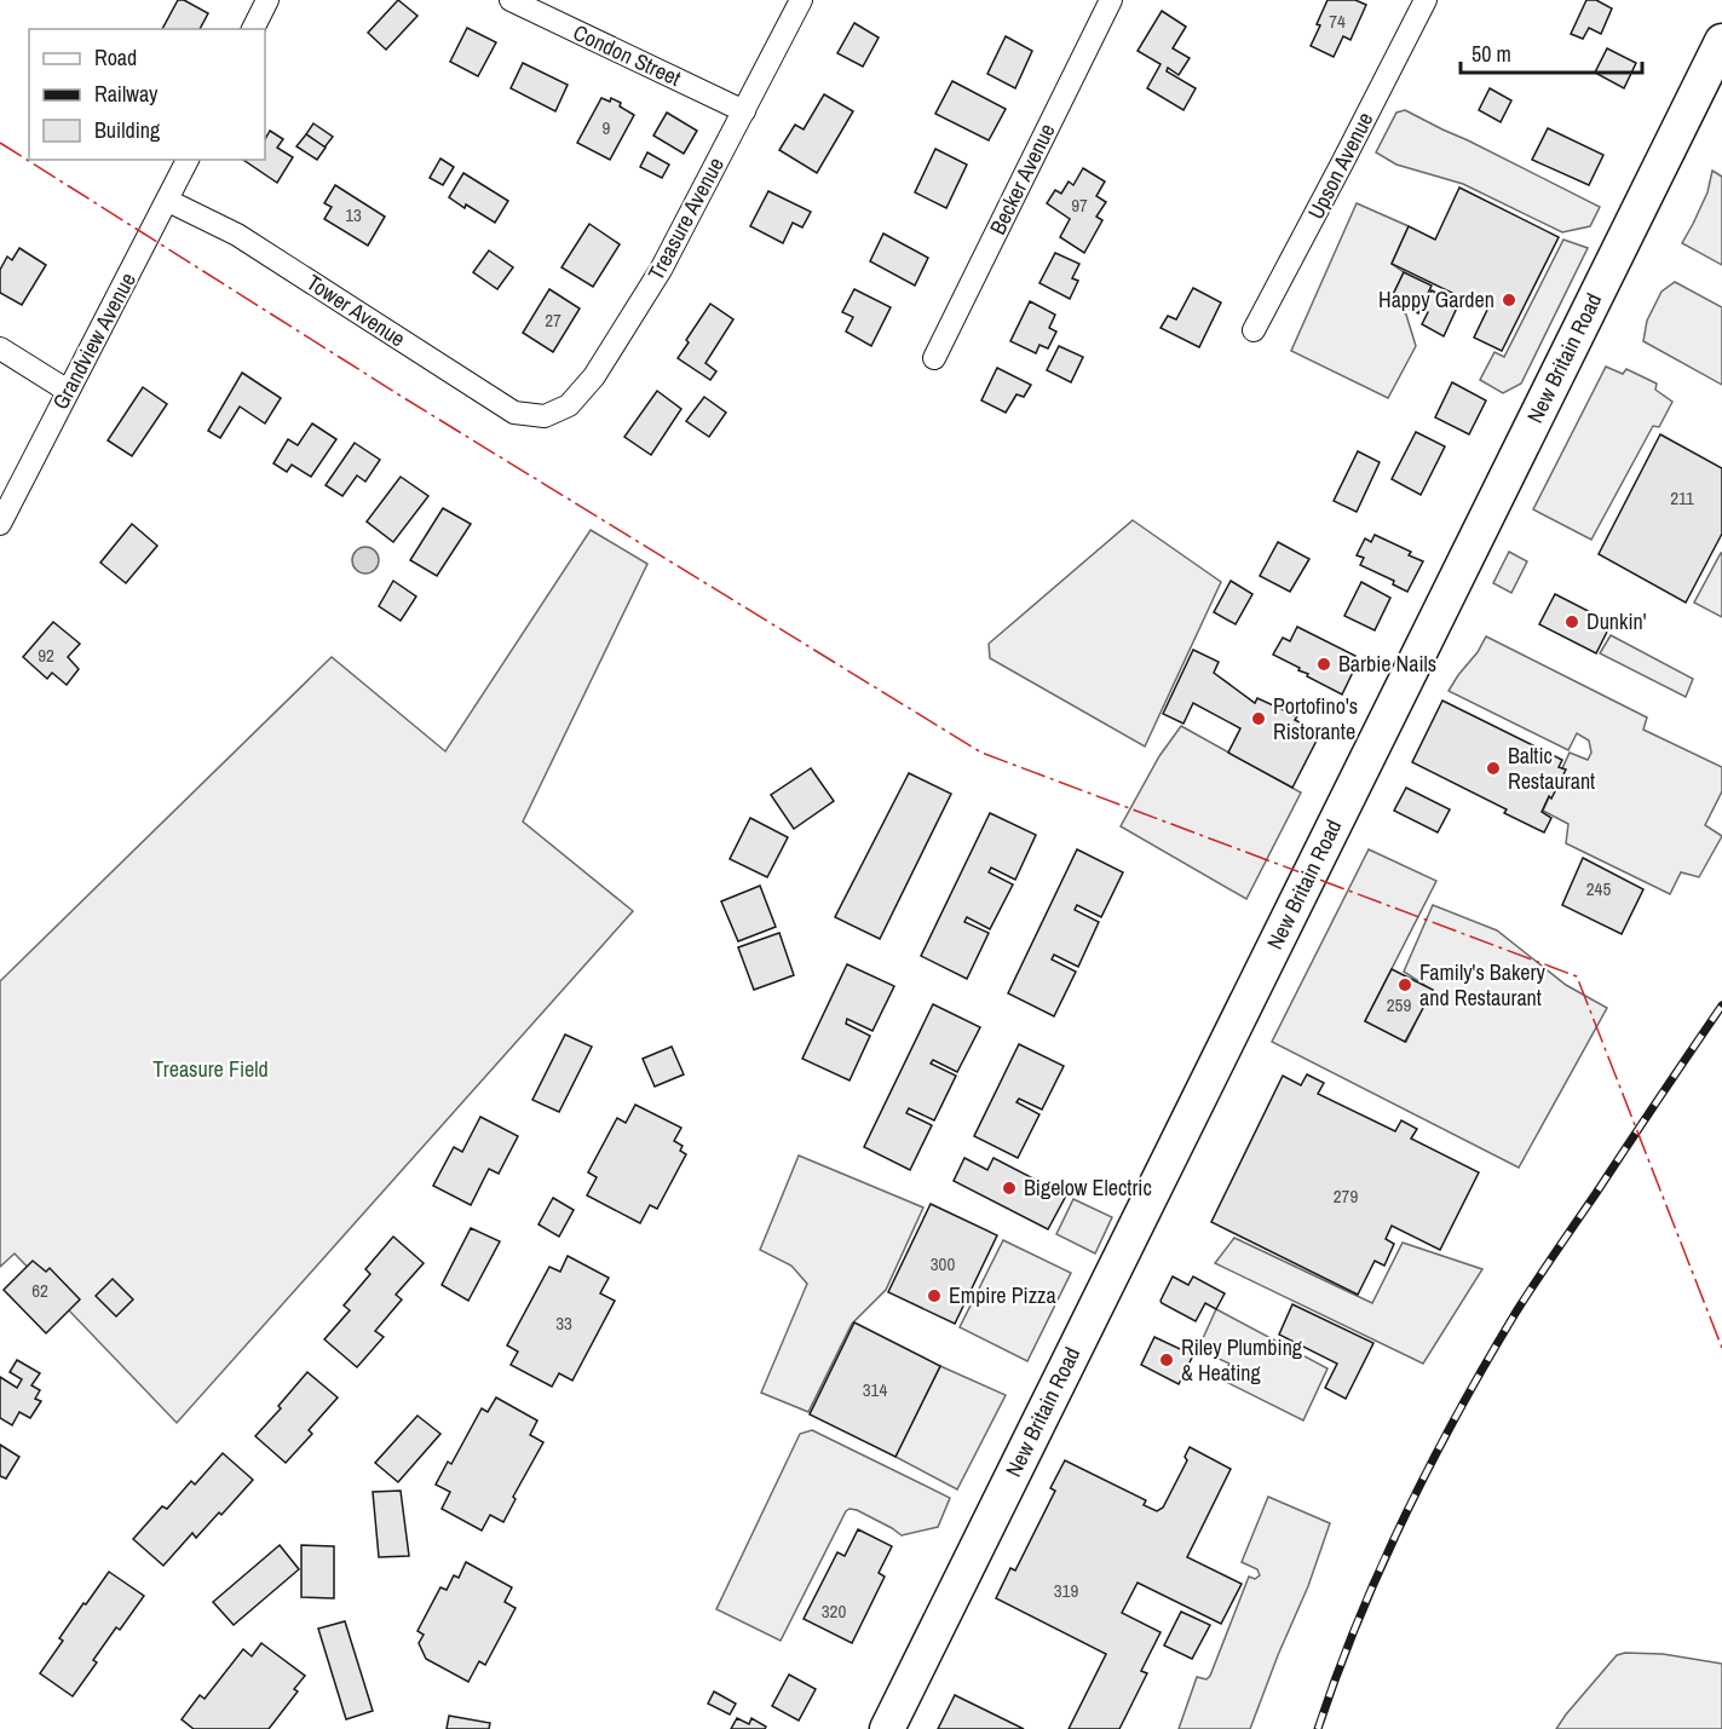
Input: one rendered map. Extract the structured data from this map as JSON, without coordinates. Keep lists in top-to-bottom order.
{
  "streets": {
    "main road": ["New Britain Road"],
    "street": [
      "Condon Street",
      "Upson Avenue",
      "Becker Avenue",
      "Treasure Avenue",
      "Tower Avenue",
      "Grandview Avenue"
    ]
  },
  "crossings": [
    ["Condon Street", "Treasure Avenue"],
    ["Treasure Avenue", "Tower Avenue"],
    ["Tower Avenue", "Grandview Avenue"]
  ],
  "parks": ["Treasure Field"],
  "places": [
    "Happy Garden",
    "Dunkin'",
    "Barbie Nails",
    "Portofino's Ristorante",
    "Baltic Restaurant",
    "Family's Bakery and Restaurant",
    "Bigelow Electric",
    "Empire Pizza",
    "Riley Plumbing & Heating"
  ],
  "house_numbers": [
    "74",
    "9",
    "97",
    "13",
    "27",
    "211",
    "92",
    "245",
    "259",
    "279",
    "300",
    "62",
    "33",
    "314",
    "319",
    "320"
  ],
  "legend": ["Road", "Railway", "Building"],
  "scale_bar": "50 m"
}
